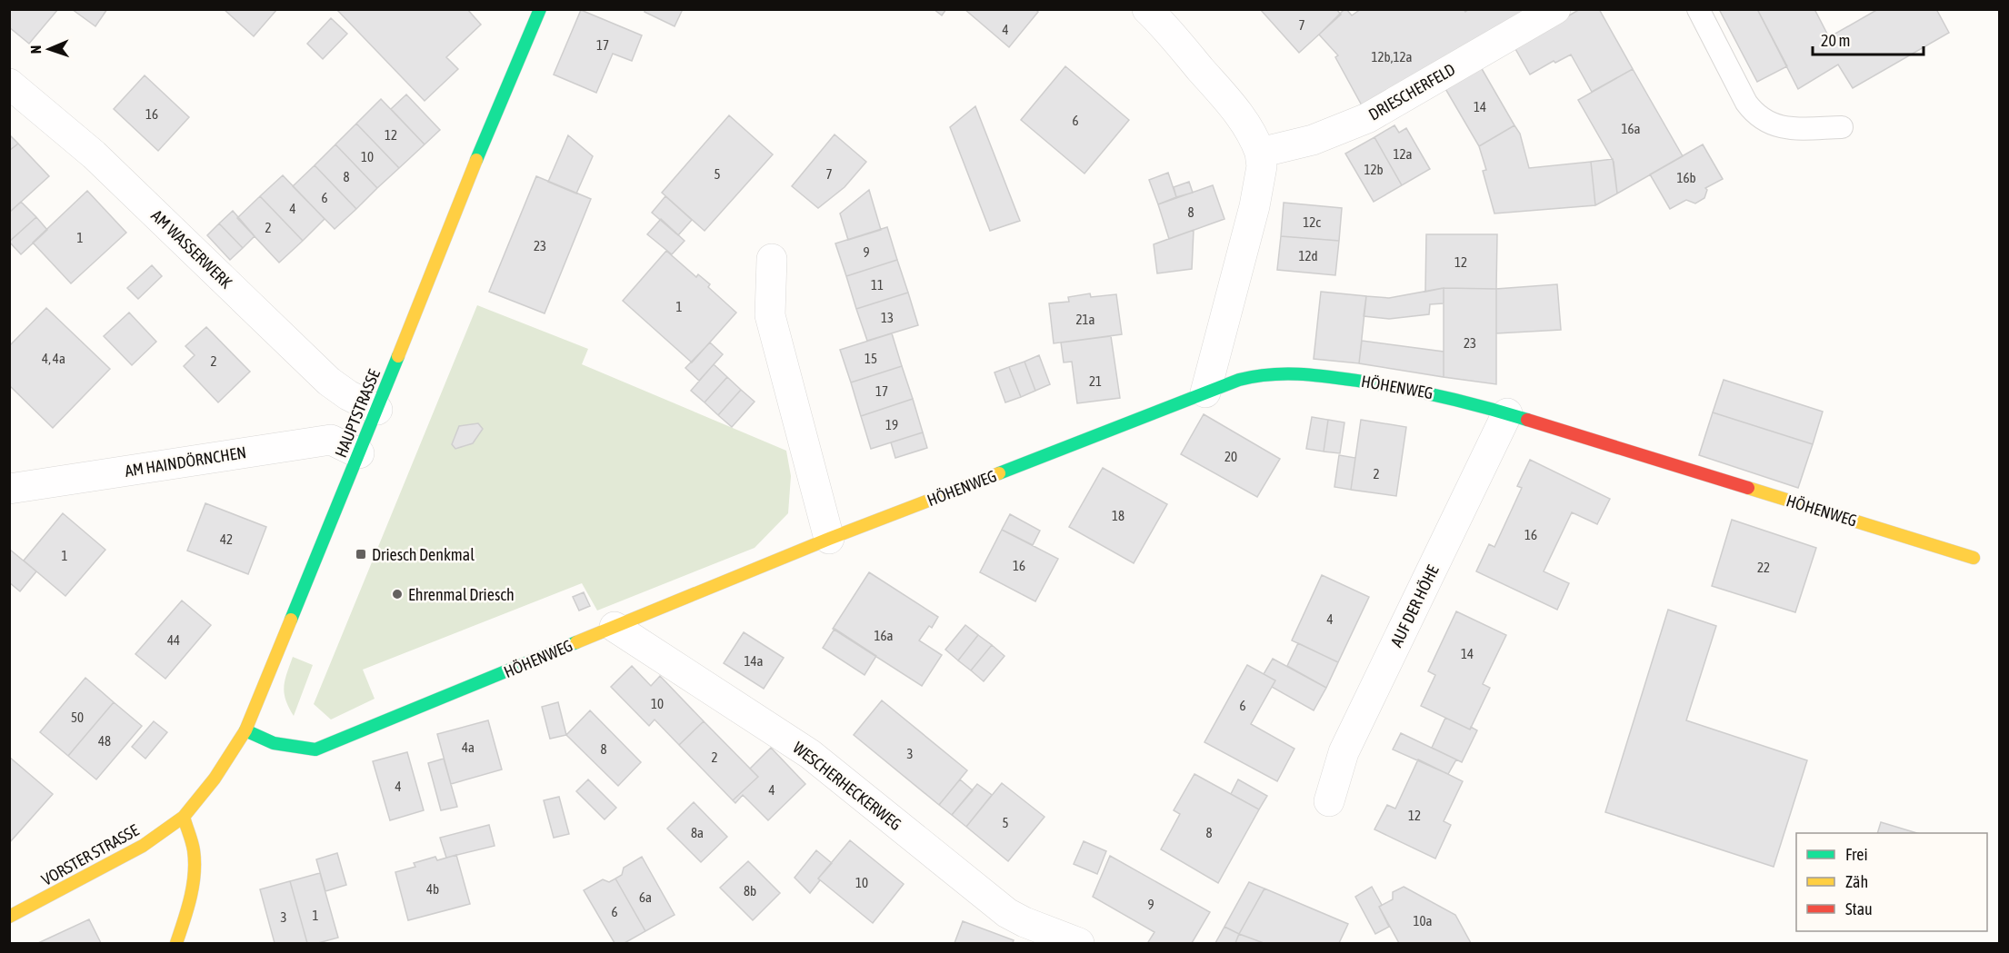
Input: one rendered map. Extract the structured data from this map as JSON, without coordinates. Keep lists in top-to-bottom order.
{
  "streets": {
    "street": [
      "DRIESCHERFELD",
      "AM WASSERWERK",
      "HÖHENWEG",
      "HAUPTSTRASSE",
      "AM HAINDÖRNCHEN",
      "AUF DER HÖHE",
      "WESCHERHECKERWEG",
      "VORSTER STRASSE"
    ]
  },
  "crossings": [
    ["AM WASSERWERK", "HAUPTSTRASSE"],
    ["HÖHENWEG", "HAUPTSTRASSE"],
    ["HÖHENWEG", "AUF DER HÖHE"],
    ["HÖHENWEG", "WESCHERHECKERWEG"],
    ["HAUPTSTRASSE", "AM HAINDÖRNCHEN"],
    ["HAUPTSTRASSE", "VORSTER STRASSE"]
  ],
  "places": {
    "transit": ["Driesch Denkmal"],
    "other": ["Ehrenmal Driesch"]
  },
  "house_numbers": [
    "7",
    "4",
    "17",
    "12b,12a",
    "14",
    "16",
    "6",
    "16a",
    "12",
    "12a",
    "10",
    "12b",
    "5",
    "7",
    "8",
    "16b",
    "6",
    "4",
    "8",
    "12c",
    "2",
    "1",
    "23",
    "9",
    "12d",
    "12",
    "11",
    "1",
    "13",
    "21a",
    "23",
    "4, 4a",
    "15",
    "2",
    "21",
    "17",
    "19",
    "20",
    "2",
    "18",
    "16",
    "42",
    "1",
    "16",
    "22",
    "4",
    "16a",
    "44",
    "14",
    "14a",
    "10",
    "6",
    "50",
    "48",
    "4a",
    "8",
    "3",
    "2",
    "4",
    "4",
    "12",
    "5",
    "8a",
    "8",
    "10",
    "4b",
    "8b",
    "6a",
    "9",
    "6",
    "1",
    "3",
    "10a"
  ],
  "legend": ["Frei", "Zäh", "Stau"],
  "scale_bar": "20 m",
  "north": "left"
}
